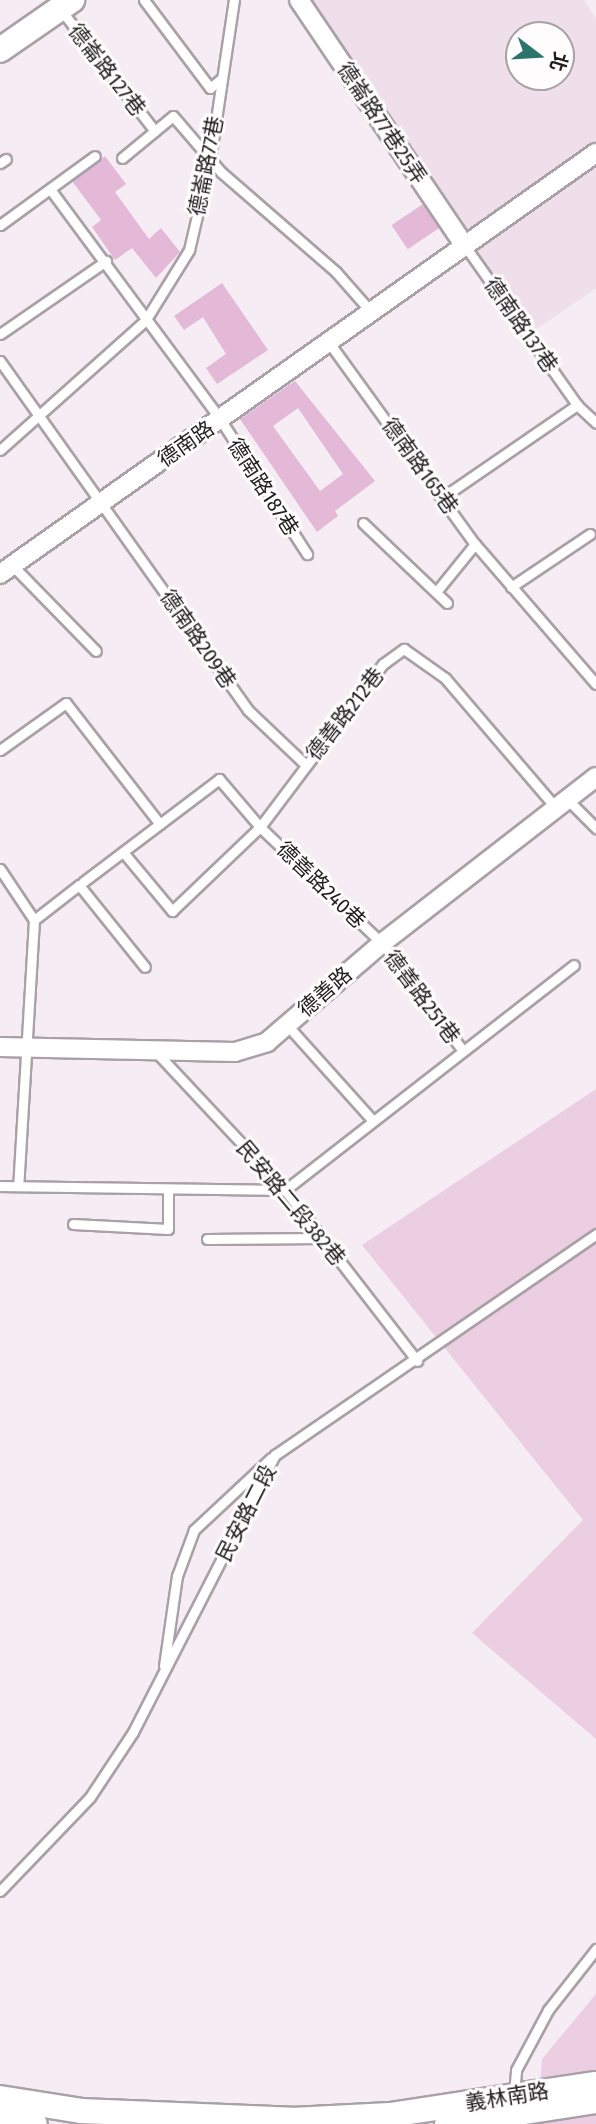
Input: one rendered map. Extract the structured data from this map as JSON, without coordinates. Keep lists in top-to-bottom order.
{
  "streets": {
    "street": [
      "德崙路77巷25弄",
      "德南路",
      "德善路",
      "義林南路"
    ],
    "lane": [
      "德崙路127巷",
      "德崙路77巷",
      "德南路137巷",
      "德南路165巷",
      "德南路187巷",
      "德南路209巷",
      "德善路212巷",
      "德善路240巷",
      "德善路251巷",
      "民安路二段382巷",
      "民安路二段"
    ]
  },
  "crossings": [
    ["德崙路77巷25弄", "德南路137巷"],
    ["德崙路77巷25弄", "德南路"],
    ["德崙路77巷", "德南路187巷"],
    ["德崙路77巷", "德南路209巷"],
    ["德南路137巷", "德南路"],
    ["德南路", "德南路165巷"],
    ["德南路", "德南路187巷"],
    ["德南路", "德南路209巷"],
    ["德南路209巷", "德善路212巷"],
    ["德善路212巷", "德善路240巷"],
    ["德善路212巷", "德善路"],
    ["德善路240巷", "德善路"],
    ["德善路240巷", "德善路251巷"],
    ["德善路", "德善路251巷"],
    ["德善路", "民安路二段382巷"],
    ["民安路二段382巷", "民安路二段"]
  ],
  "north": "right"
}
